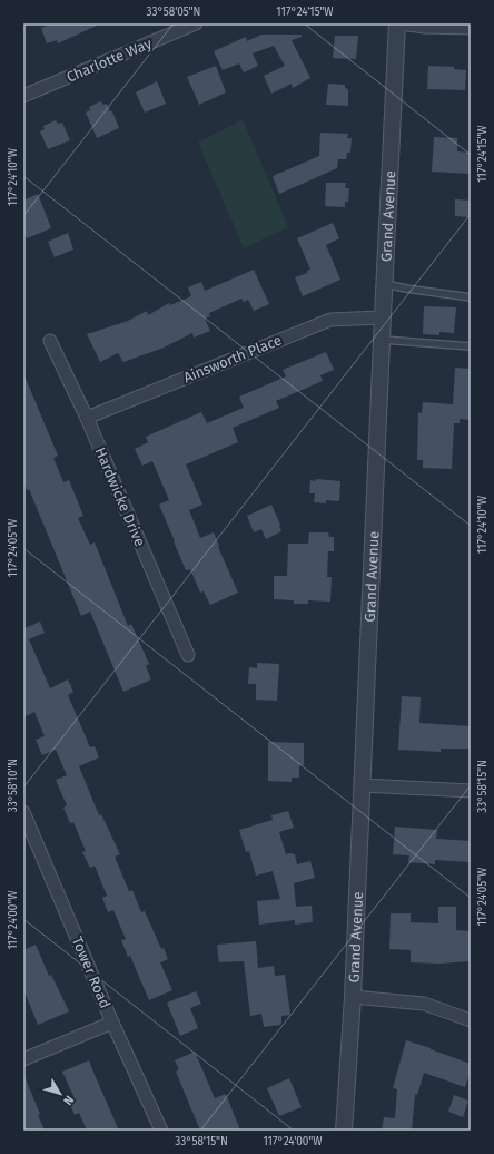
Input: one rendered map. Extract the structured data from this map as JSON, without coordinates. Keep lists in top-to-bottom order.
{
  "streets": {
    "street": [
      "Charlotte Way",
      "Grand Avenue",
      "Ainsworth Place",
      "Hardwicke Drive",
      "Tower Road"
    ]
  },
  "crossings": [
    ["Grand Avenue", "Ainsworth Place"],
    ["Ainsworth Place", "Hardwicke Drive"]
  ],
  "north": "bottom right",
  "coordinates": [
    "33°58'05\"N",
    "117°24'15\"W",
    "117°24'10\"W",
    "117°24'05\"W",
    "33°58'10\"N",
    "33°58'15\"N",
    "117°24'00\"W"
  ]
}
